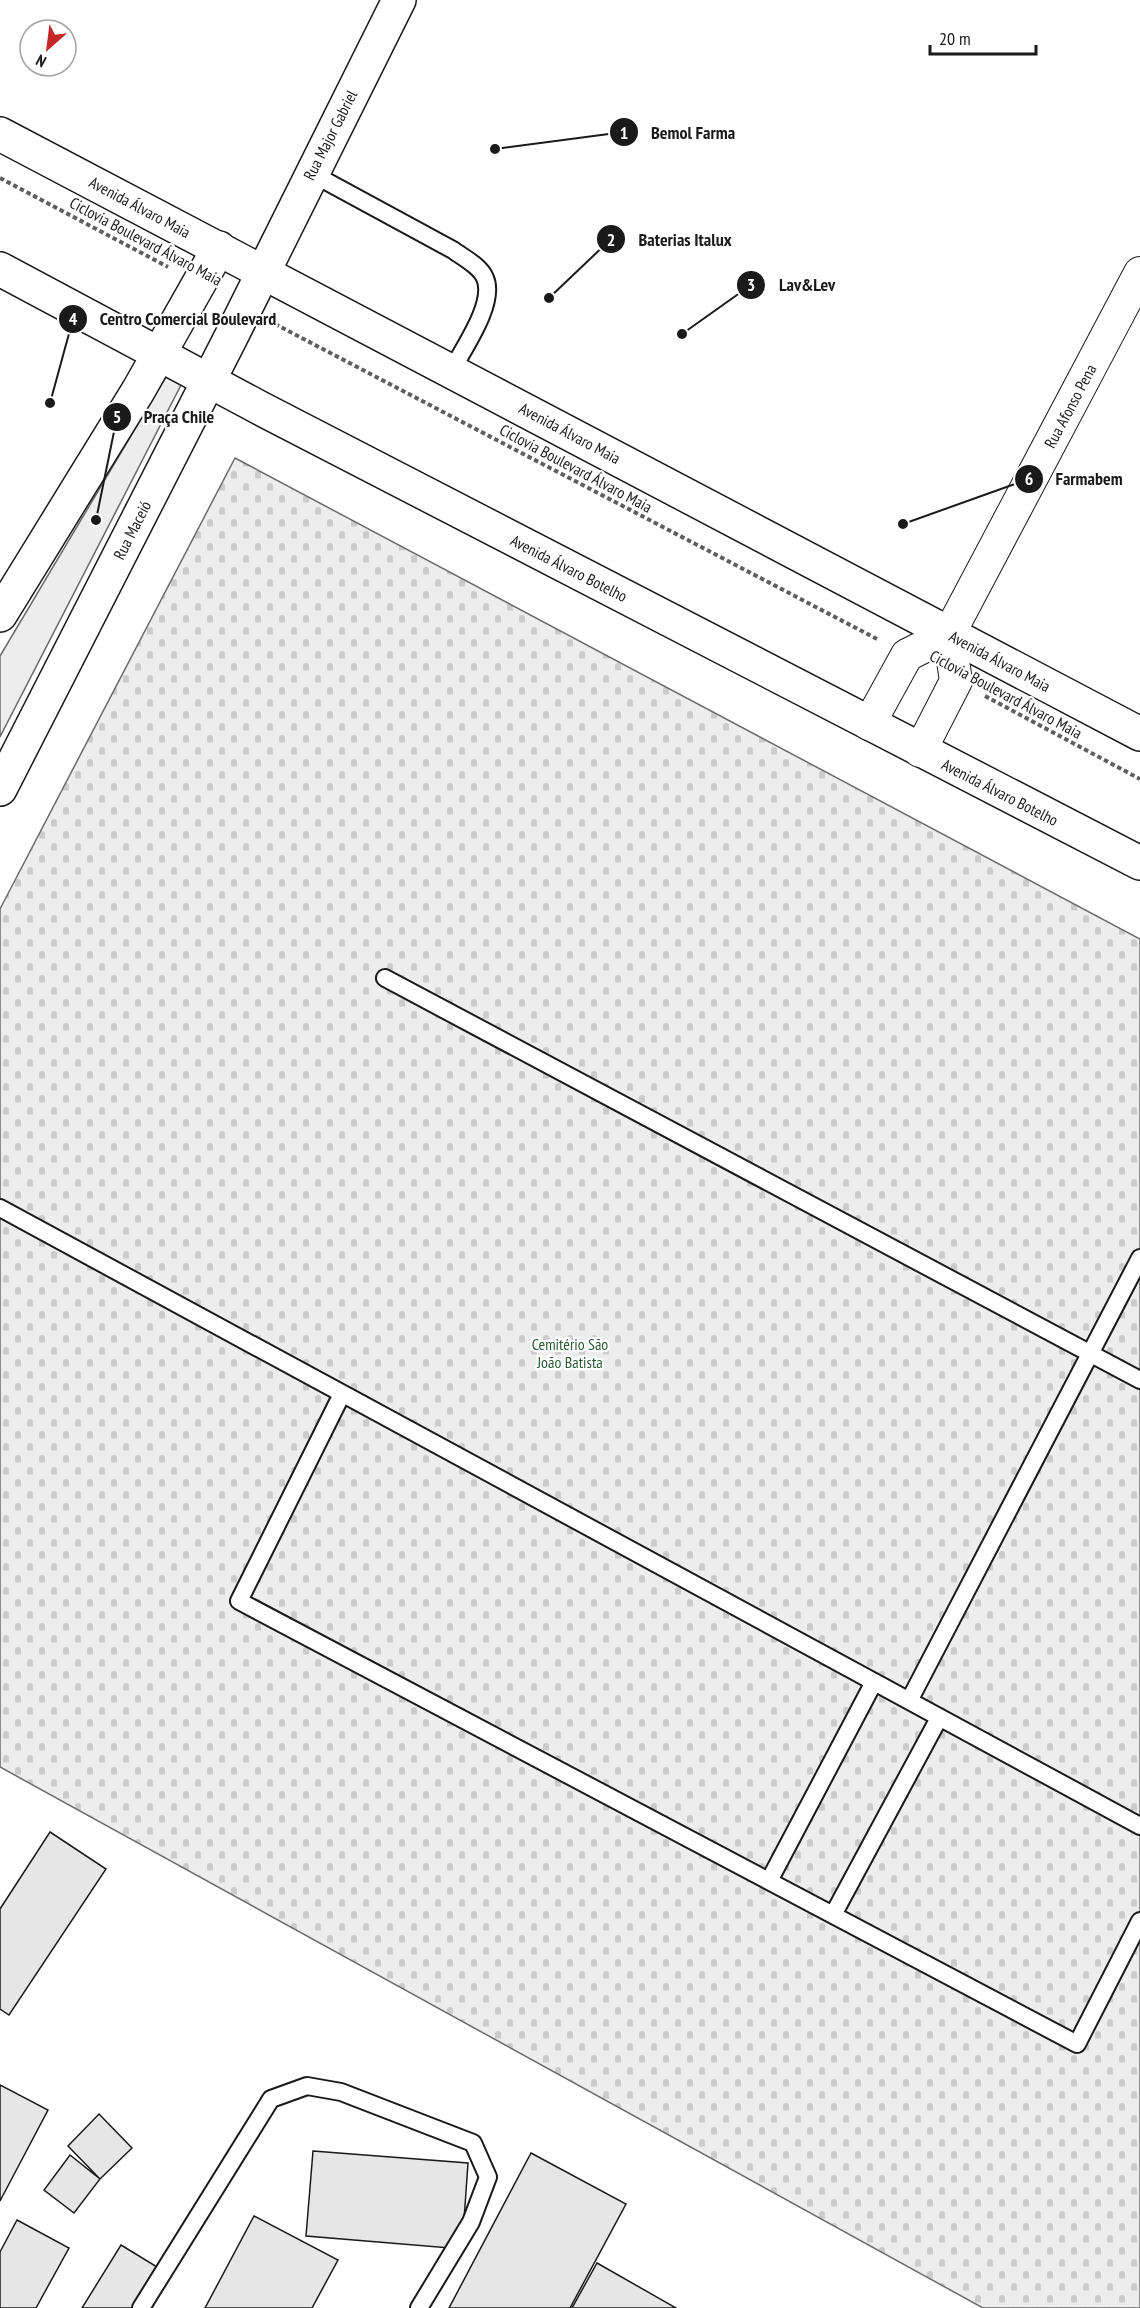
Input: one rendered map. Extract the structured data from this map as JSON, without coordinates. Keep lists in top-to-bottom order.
{
  "streets": {
    "main road": [
      "Rua Major Gabriel",
      "Avenida Álvaro Maia",
      "Rua Maceió",
      "Avenida Álvaro Botelho"
    ],
    "street": ["Rua Afonso Pena"],
    "path": ["Ciclovia Boulevard Álvaro Maia"]
  },
  "crossings": [
    ["Rua Major Gabriel", "Avenida Álvaro Maia"],
    ["Rua Major Gabriel", "Rua Maceió"],
    ["Avenida Álvaro Maia", "Rua Afonso Pena"],
    ["Avenida Álvaro Maia", "Rua Maceió"],
    ["Ciclovia Boulevard Álvaro Maia", "Rua Maceió"],
    ["Rua Maceió", "Avenida Álvaro Botelho"]
  ],
  "parks": ["Cemitério São João Batista"],
  "places": [
    "Bemol Farma",
    "Baterias Italux",
    "Lav&Lev",
    "Centro Comercial Boulevard",
    "Praça Chile",
    "Farmabem"
  ],
  "scale_bar": "20 m",
  "north": "bottom left"
}
